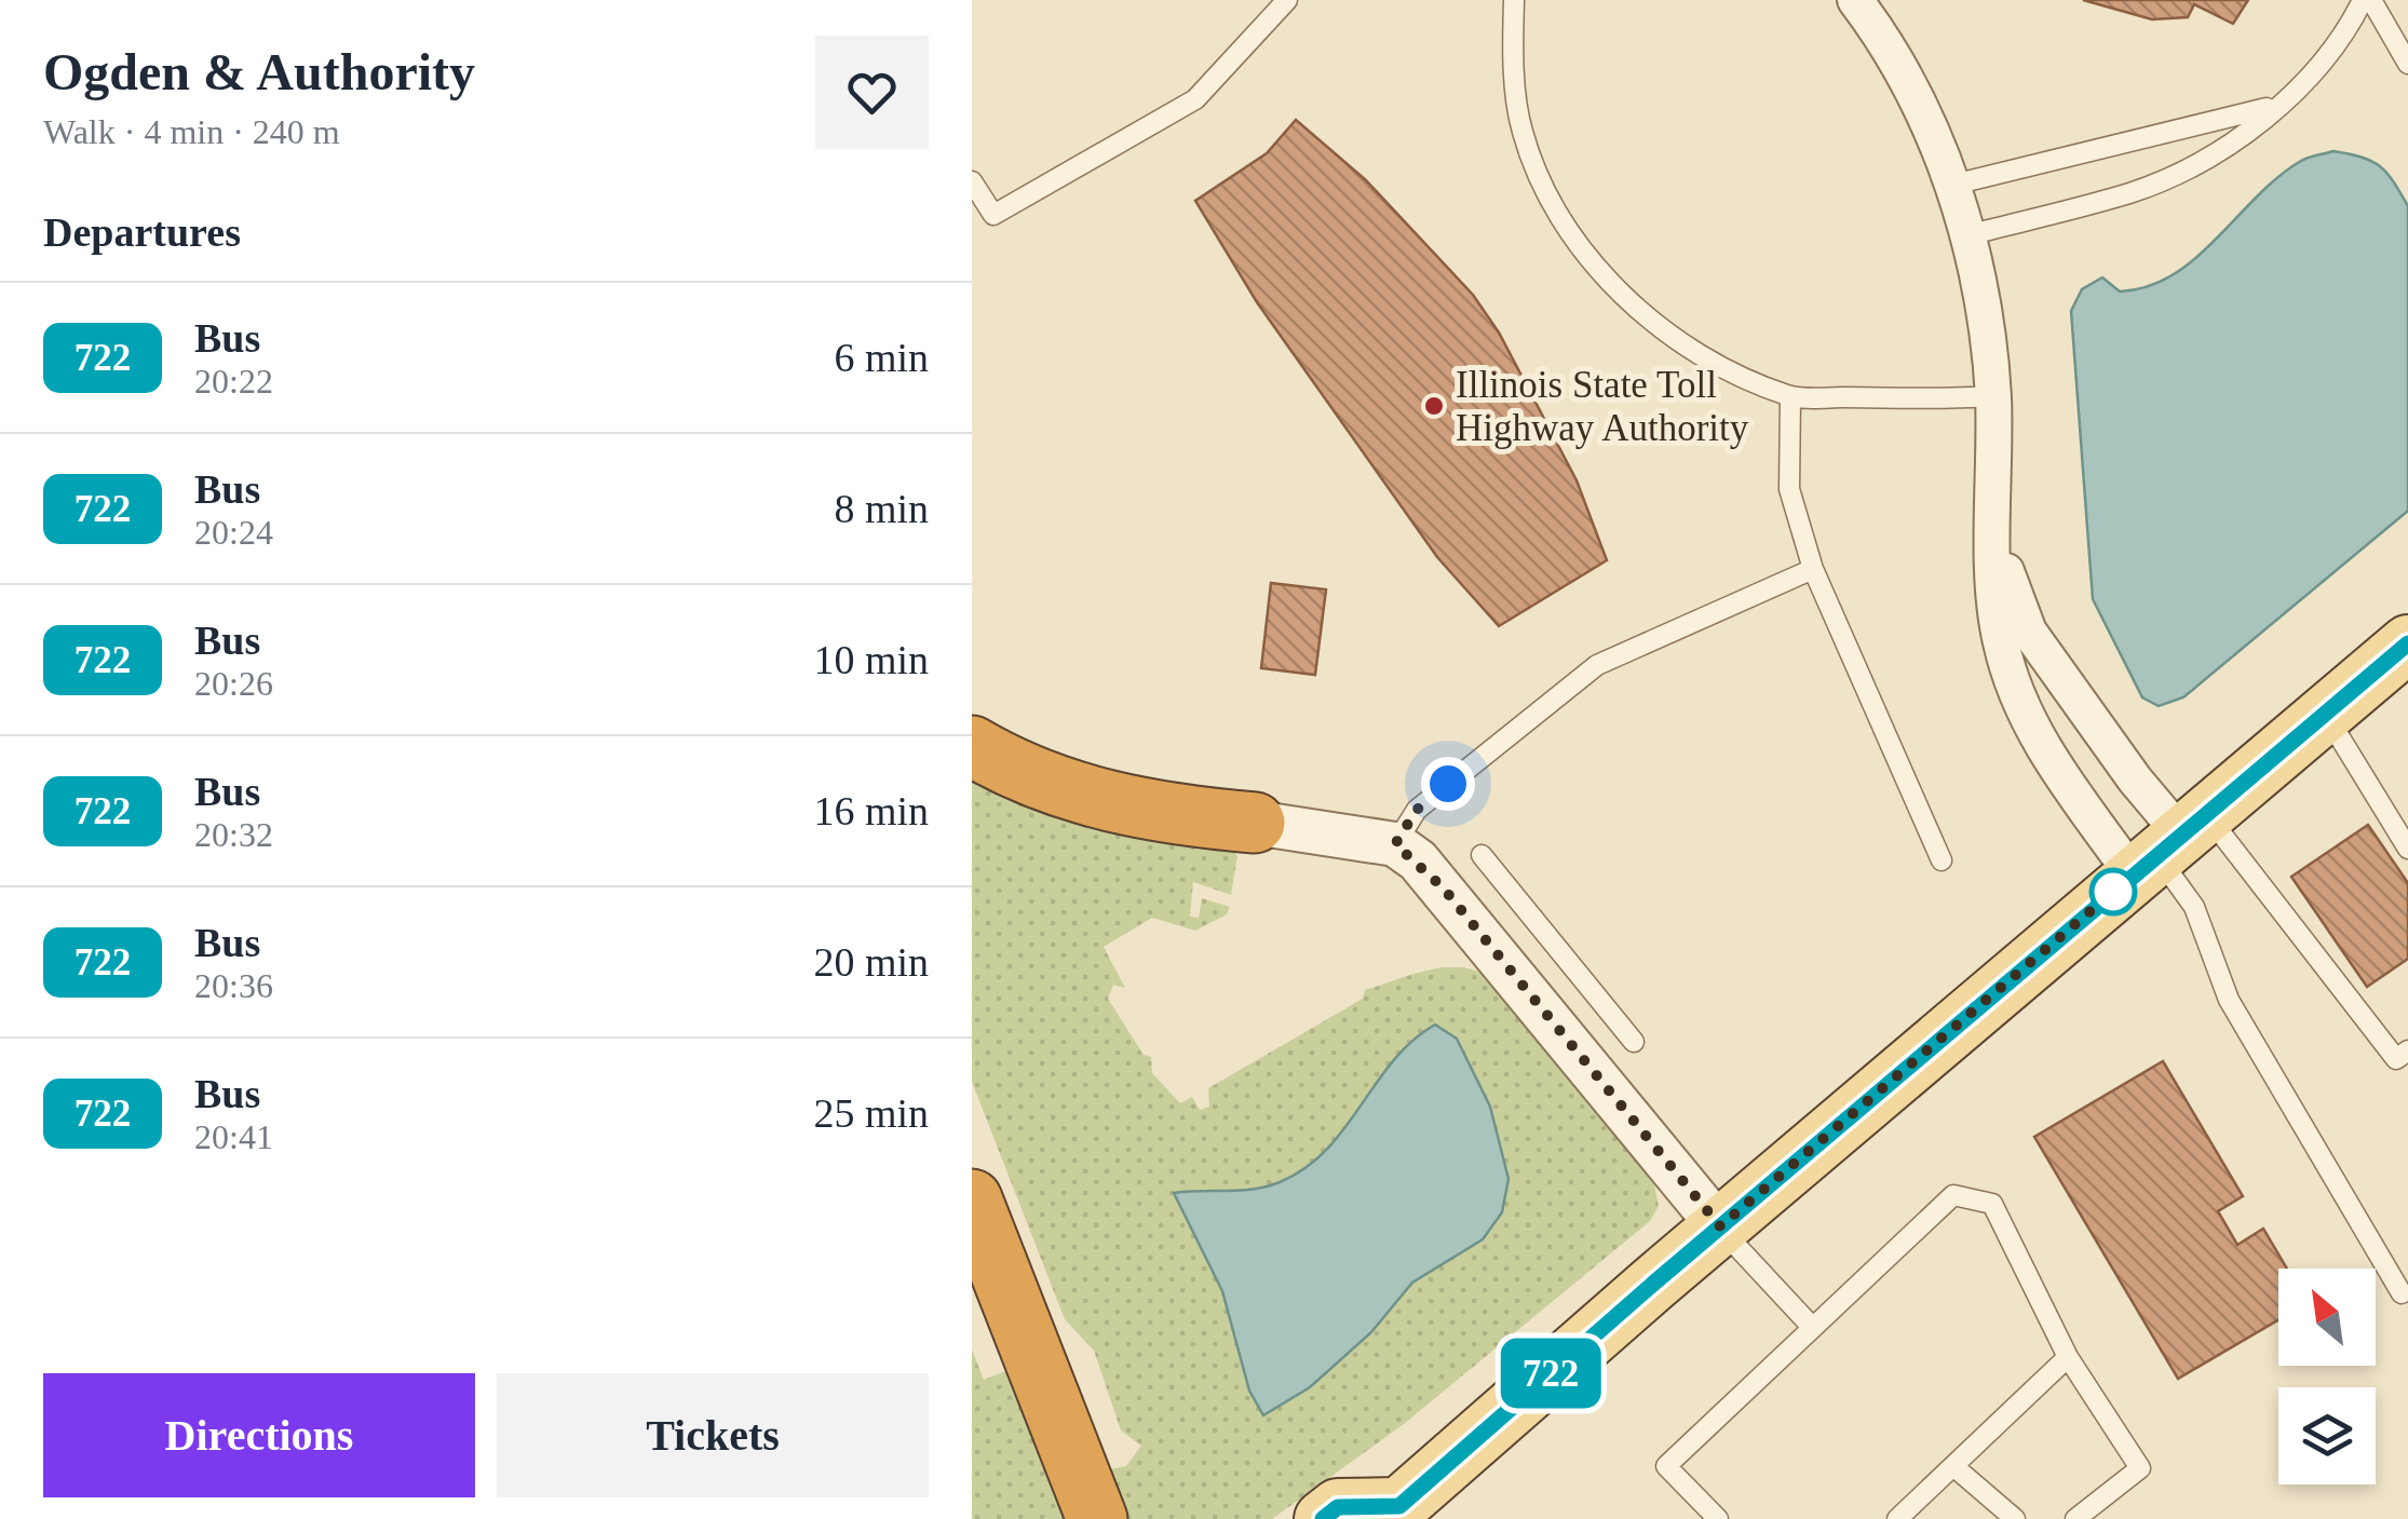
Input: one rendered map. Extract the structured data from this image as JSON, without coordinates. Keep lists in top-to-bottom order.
{
  "places": ["Illinois State Toll Highway Authority"],
  "lines": ["bus line 722"],
  "north": "top left",
  "page": {
    "heading": [
      ["Ogden & Authority", "Walk · 4 min · 240 m"],
      "Departures"
    ],
    "on_map": "722",
    "list": [
      {
        "mark": "722",
        "name": "Bus",
        "note": "20:22",
        "value": "6 min"
      },
      {
        "mark": "722",
        "name": "Bus",
        "note": "20:24",
        "value": "8 min"
      },
      {
        "mark": "722",
        "name": "Bus",
        "note": "20:26",
        "value": "10 min"
      },
      {
        "mark": "722",
        "name": "Bus",
        "note": "20:32",
        "value": "16 min"
      },
      {
        "mark": "722",
        "name": "Bus",
        "note": "20:36",
        "value": "20 min"
      },
      {
        "mark": "722",
        "name": "Bus",
        "note": "20:41",
        "value": "25 min"
      }
    ],
    "buttons": ["Directions", "Tickets"]
  }
}
